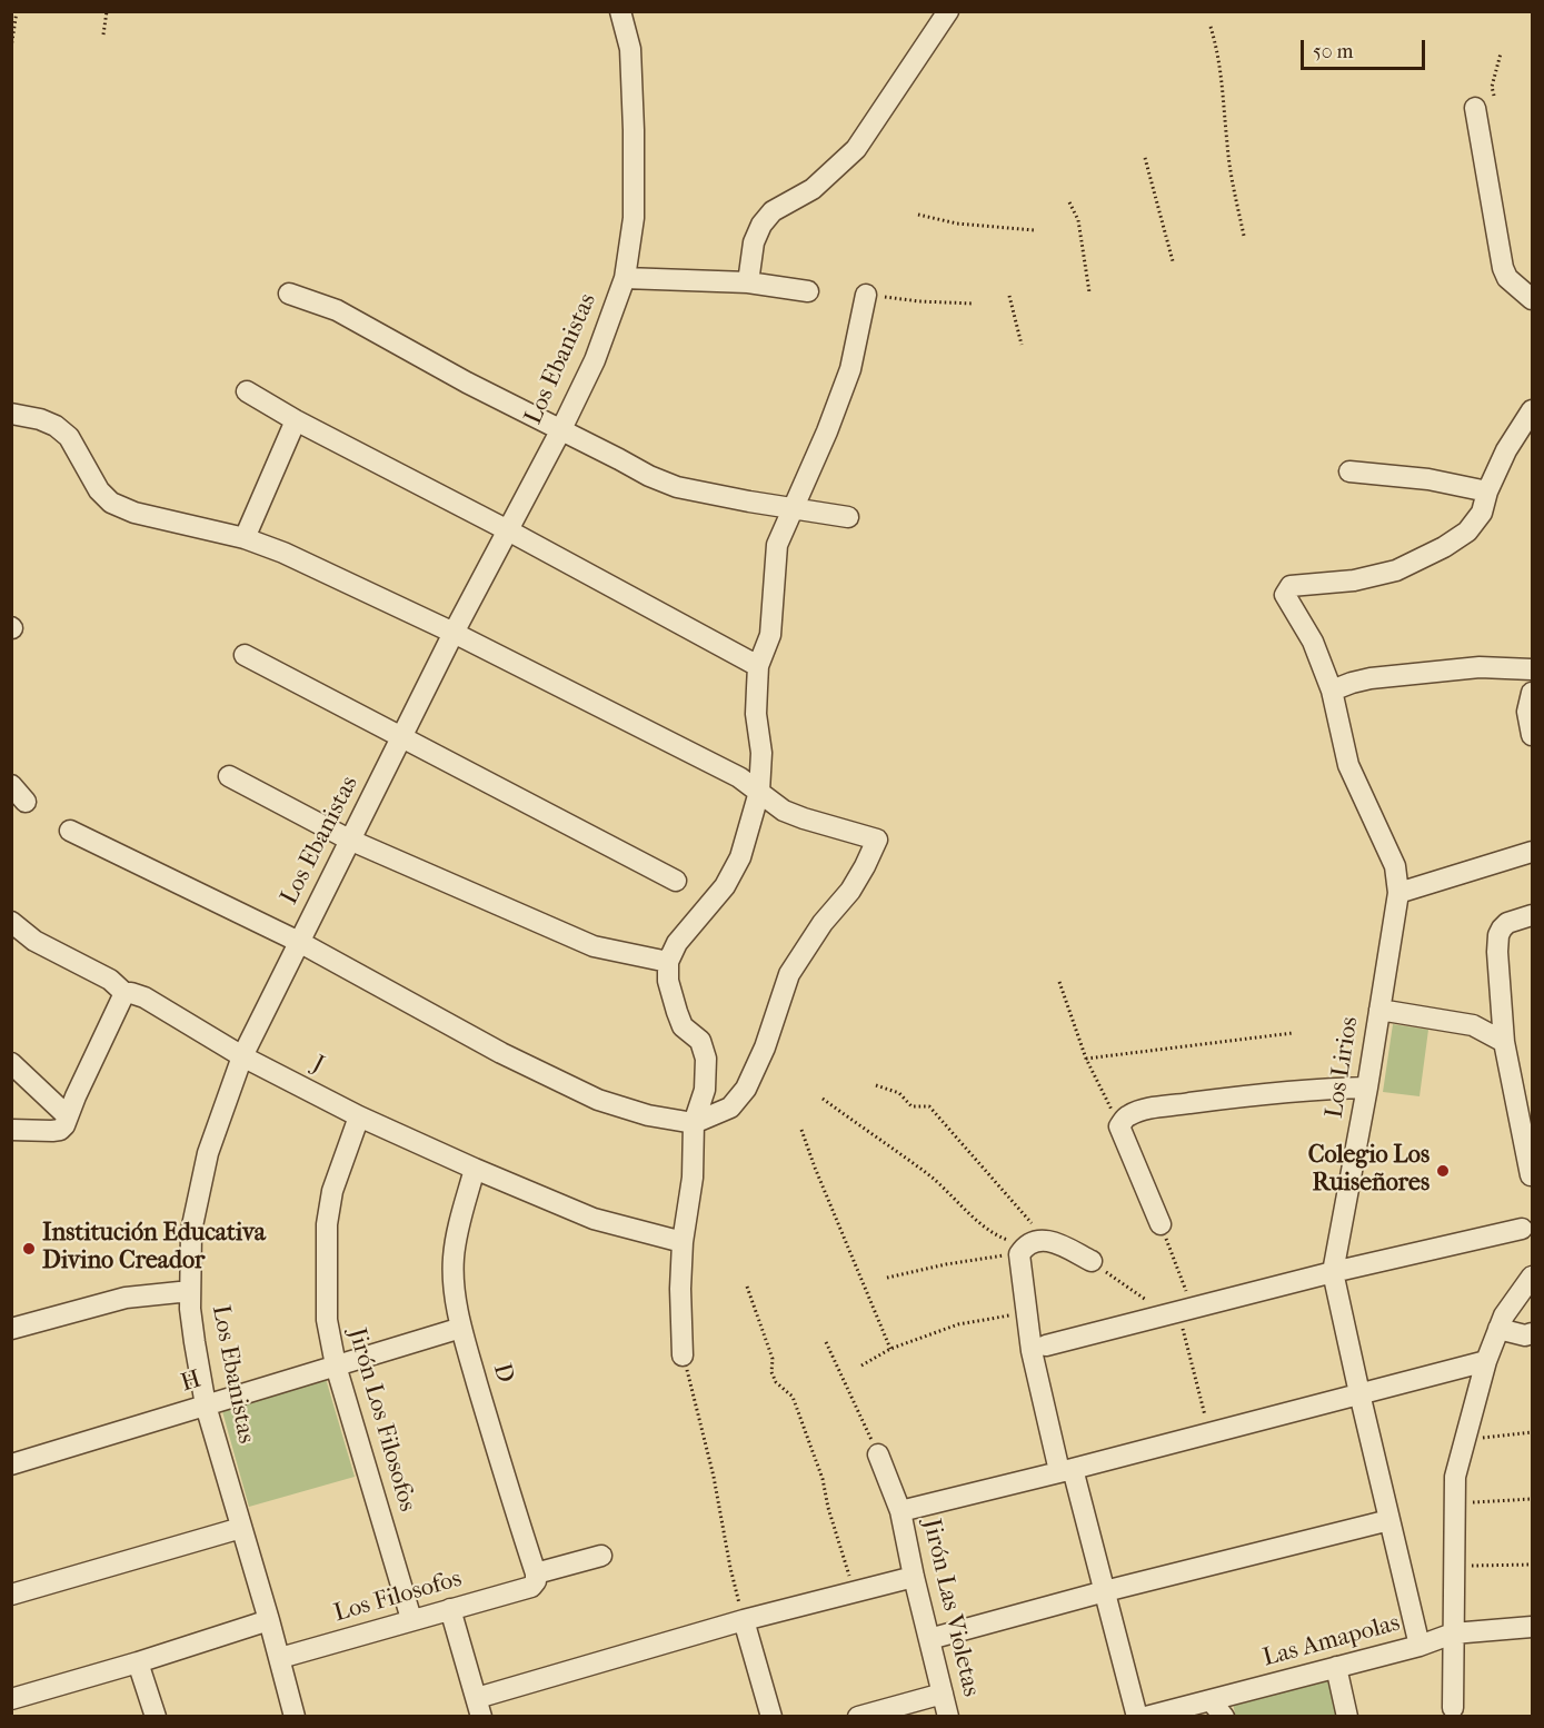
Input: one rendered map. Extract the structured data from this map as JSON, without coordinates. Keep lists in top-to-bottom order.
{
  "streets": {
    "street": [
      "Los Ebanistas",
      "J",
      "Los Lirios",
      "D",
      "H",
      "Jirón Los Filosofos",
      "Los Filosofos",
      "Jirón Las Violetas",
      "Las Amapolas"
    ]
  },
  "crossings": [
    ["Los Ebanistas", "J"],
    ["Los Ebanistas", "H"],
    ["Los Ebanistas", "Los Filosofos"],
    ["J", "D"],
    ["J", "Jirón Los Filosofos"],
    ["Los Lirios", "Las Amapolas"],
    ["D", "H"],
    ["D", "Los Filosofos"],
    ["H", "Jirón Los Filosofos"],
    ["Jirón Los Filosofos", "Los Filosofos"]
  ],
  "places": ["Colegio Los Ruiseñores", "Institución Educativa Divino Creador"],
  "scale_bar": "50 m"
}
